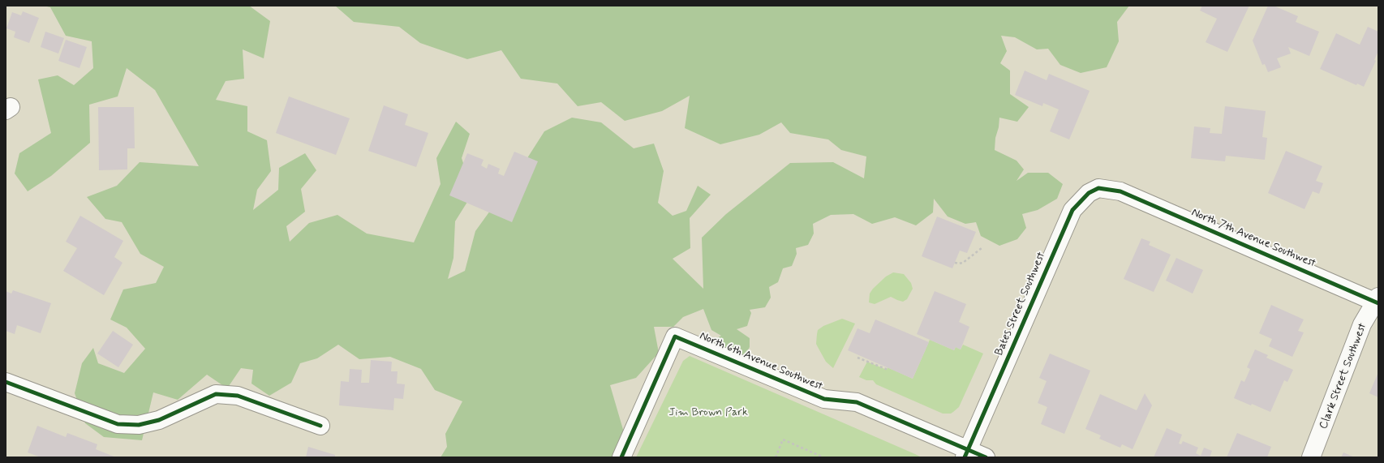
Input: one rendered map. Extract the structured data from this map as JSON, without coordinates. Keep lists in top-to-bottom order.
{
  "streets": {
    "street": [
      "North 7th Avenue Southwest",
      "Bates Street Southwest",
      "North 6th Avenue Southwest",
      "Clark Street Southwest"
    ]
  },
  "crossings": [
    ["North 7th Avenue Southwest", "Bates Street Southwest"],
    ["North 7th Avenue Southwest", "Clark Street Southwest"],
    ["Bates Street Southwest", "North 6th Avenue Southwest"]
  ],
  "parks": ["Jim Brown Park"]
}
